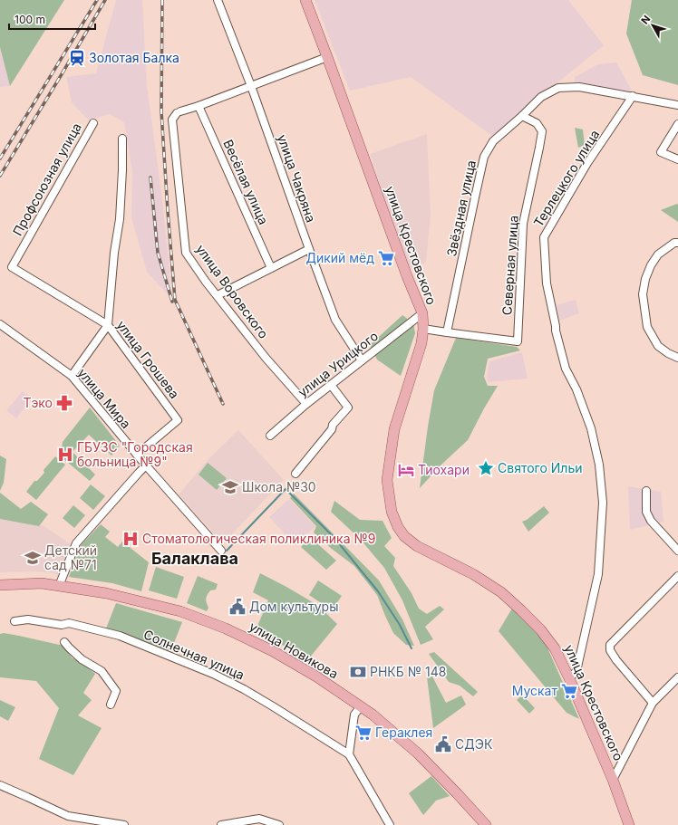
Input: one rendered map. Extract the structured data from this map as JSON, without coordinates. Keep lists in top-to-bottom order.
{
  "streets": {
    "main road": ["улица Крестовского", "улица Новикова"],
    "street": [
      "улица Чакряна",
      "Терлецкого улица",
      "Профсоюзная улица",
      "Весёлая улица",
      "Звёздная улица",
      "Северная улица",
      "улица Воровского",
      "улица Грошева",
      "улица Урицкого",
      "улица Мира",
      "Солнечная улица"
    ]
  },
  "crossings": [
    ["улица Чакряна", "улица Урицкого"],
    ["Терлецкого улица", "Звёздная улица"],
    ["Терлецкого улица", "улица Крестовского"],
    ["Профсоюзная улица", "улица Грошева"],
    ["Весёлая улица", "улица Воровского"],
    ["Звёздная улица", "Северная улица"],
    ["улица Крестовского", "улица Урицкого"],
    ["улица Воровского", "улица Урицкого"],
    ["улица Грошева", "улица Мира"]
  ],
  "districts": ["Балаклава"],
  "places": {
    "station": ["Золотая Балка"],
    "supermarket": ["Дикий мёд", "Мускат", "Гераклея"],
    "pharmacy": ["Тэко"],
    "hospital": ["ГБУЗС \"Городская больница №9\"", "Стоматологическая поликлиника №9"],
    "place": ["Святого Ильи"],
    "hotel": ["Тиохари"],
    "school or university": ["Школа №30", "Детский сад №71"],
    "public building": ["Дом культуры", "СДЭК"],
    "bank": ["РНКБ № 148"]
  },
  "scale_bar": "100 m",
  "north": "top left"
}
